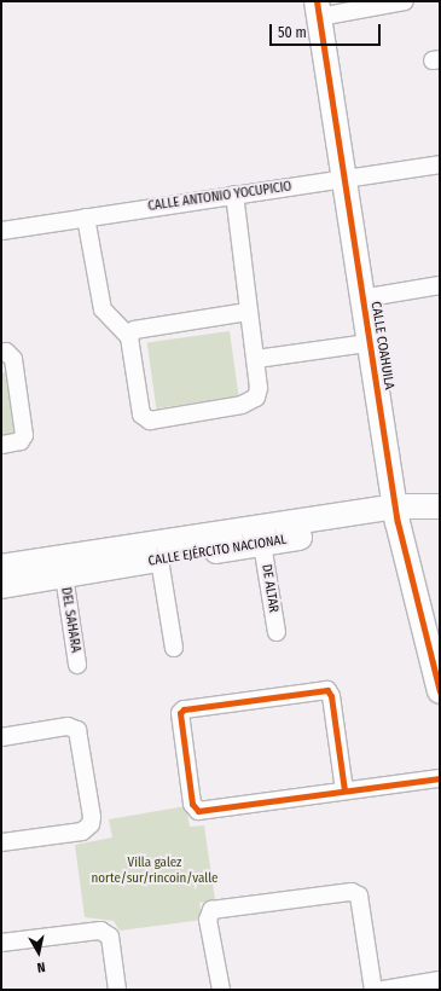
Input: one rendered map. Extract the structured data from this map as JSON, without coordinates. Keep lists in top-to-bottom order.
{
  "streets": {
    "street": [
      "CALLE ANTONIO YOCUPICIO",
      "CALLE COAHUILA",
      "CALLE EJÉRCITO NACIONAL",
      "DE ALTAR",
      "DEL SAHARA"
    ]
  },
  "crossings": [
    ["CALLE ANTONIO YOCUPICIO", "CALLE COAHUILA"],
    ["CALLE COAHUILA", "CALLE EJÉRCITO NACIONAL"],
    ["CALLE EJÉRCITO NACIONAL", "DE ALTAR"],
    ["CALLE EJÉRCITO NACIONAL", "DEL SAHARA"]
  ],
  "parks": ["Villa galez norte/sur/rincoin/valle"],
  "scale_bar": "50 m",
  "north": "bottom"
}
